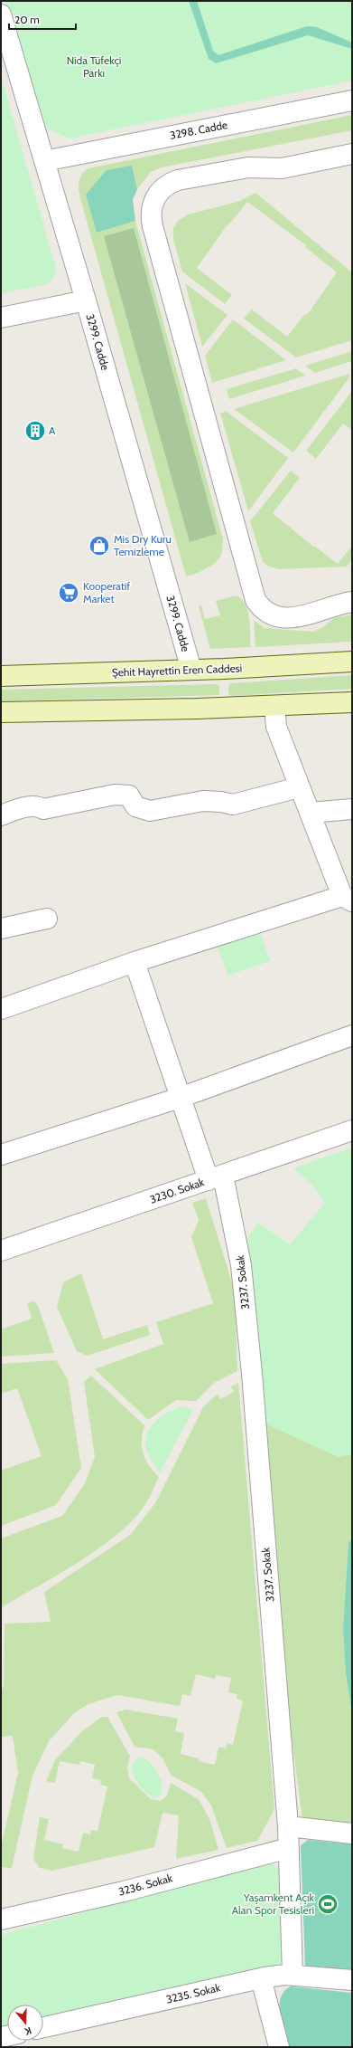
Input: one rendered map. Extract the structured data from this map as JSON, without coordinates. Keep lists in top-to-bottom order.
{
  "streets": {
    "main road": ["Şehit Hayrettin Eren Caddesi"],
    "street": [
      "3298. Cadde",
      "3299. Cadde",
      "3230. Sokak",
      "3237. Sokak",
      "3236. Sokak",
      "3235. Sokak"
    ]
  },
  "crossings": [
    ["3298. Cadde", "3299. Cadde"],
    ["3299. Cadde", "Şehit Hayrettin Eren Caddesi"],
    ["3230. Sokak", "3237. Sokak"],
    ["3237. Sokak", "3236. Sokak"],
    ["3237. Sokak", "3235. Sokak"]
  ],
  "parks": ["Nida Tüfekçi Parkı"],
  "places": {
    "building": ["A"],
    "shop": ["Mis Dry Kuru Temizleme"],
    "supermarket": ["Kooperatif Market"],
    "sports": ["Yaşamkent Açık Alan Spor Tesisleri"]
  },
  "scale_bar": "20 m",
  "north": "bottom"
}
